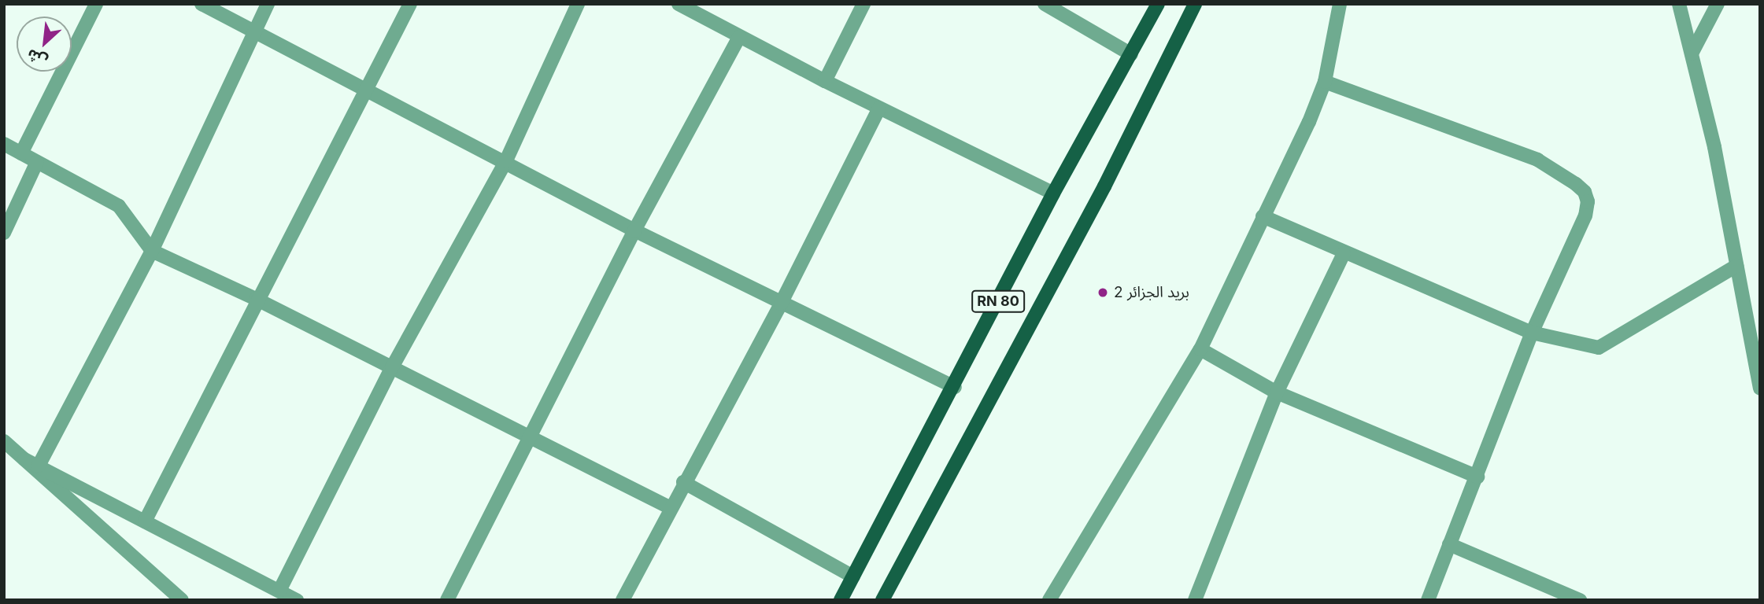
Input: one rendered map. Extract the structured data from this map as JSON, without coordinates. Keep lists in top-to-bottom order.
{
  "streets": {
    "main road": ["RN 80"]
  },
  "places": ["بريد الجزائر 2"],
  "north": "bottom left"
}
